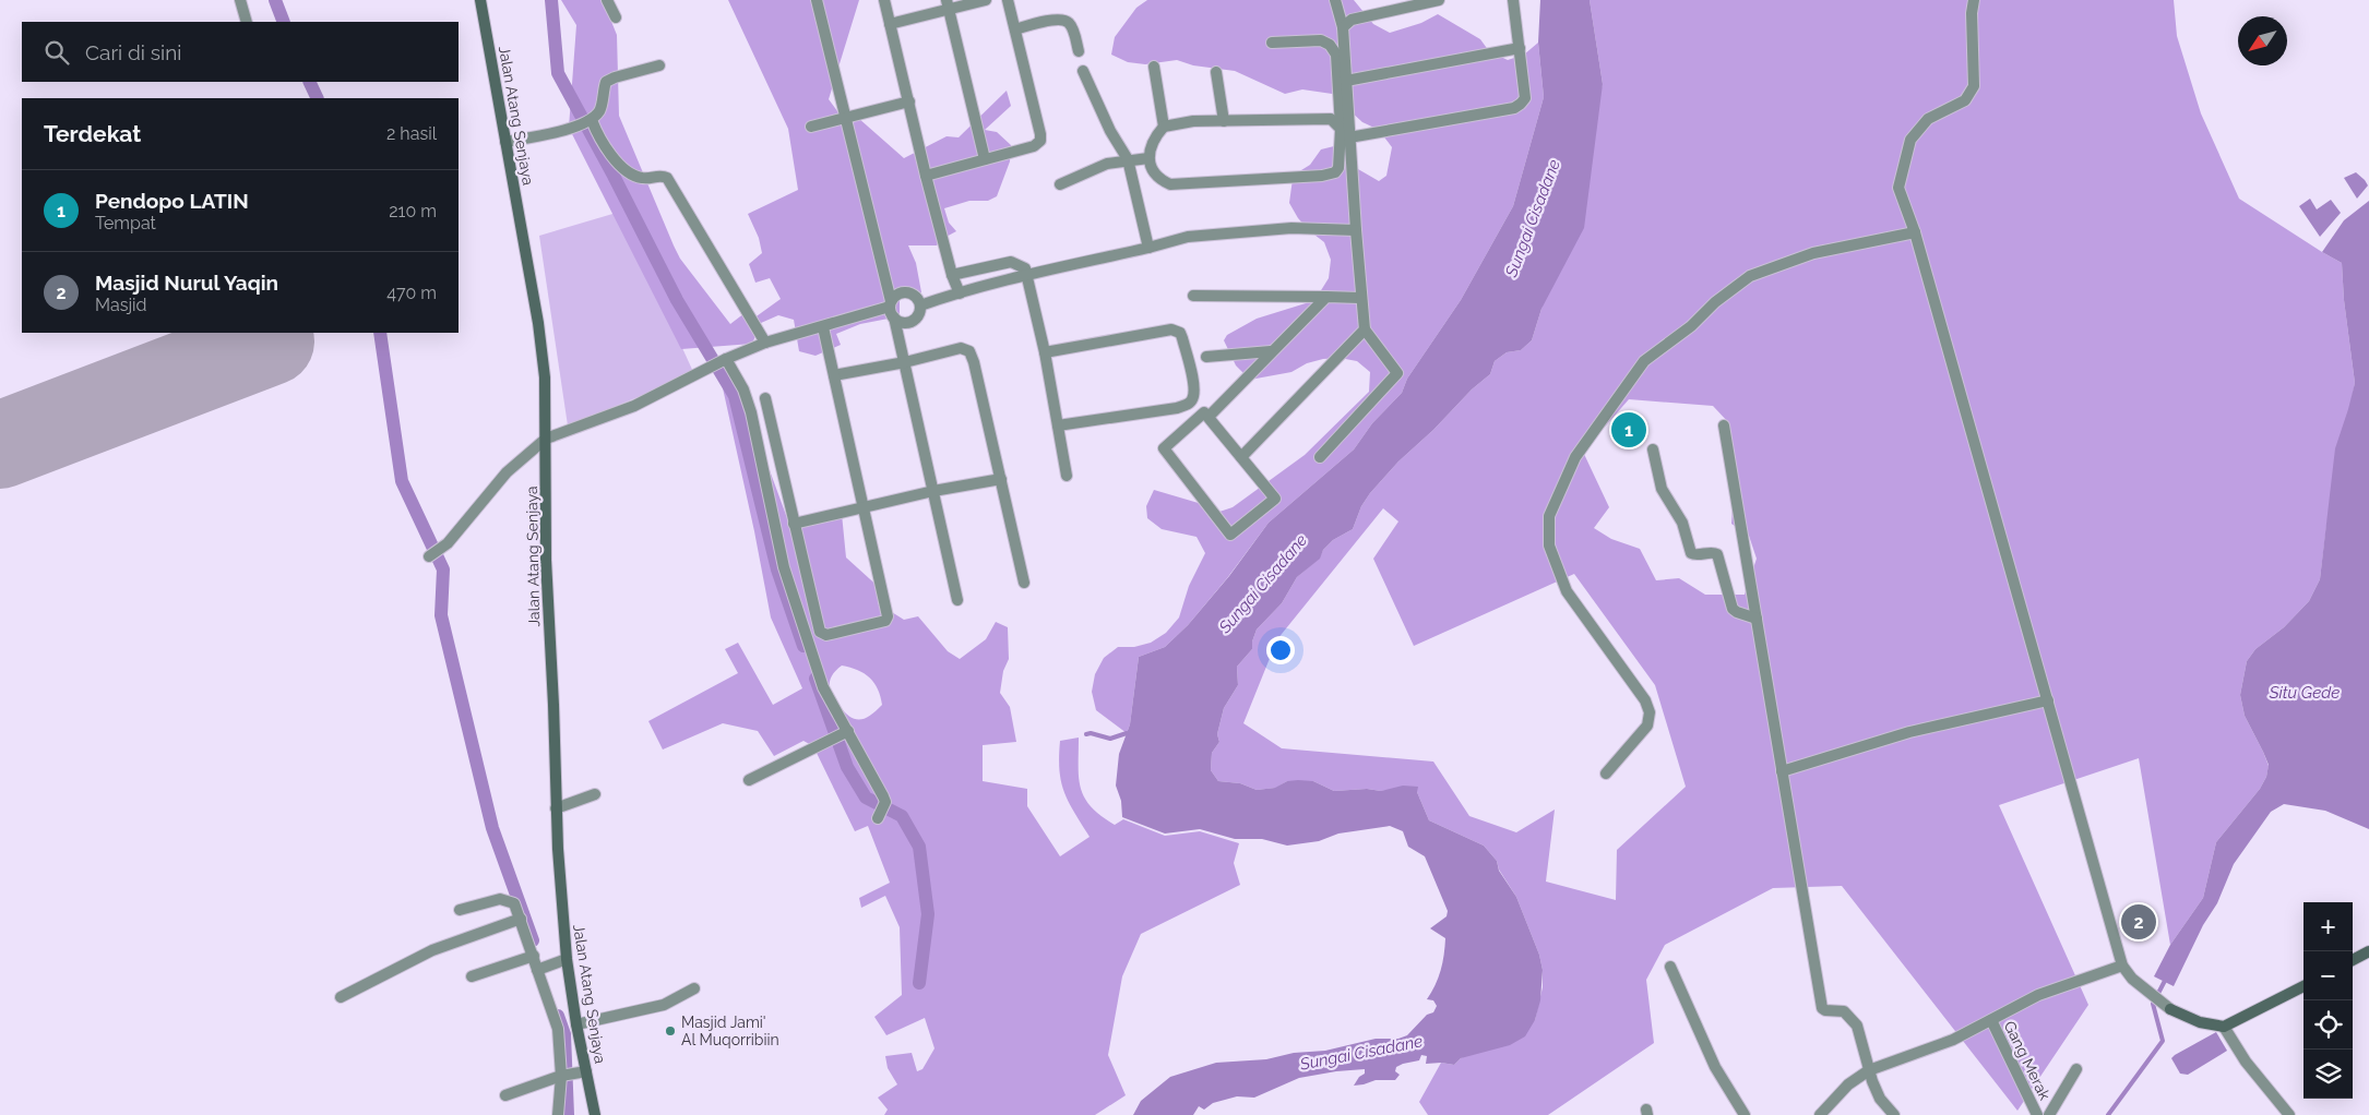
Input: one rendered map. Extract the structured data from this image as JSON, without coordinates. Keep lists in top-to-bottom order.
{
  "streets": {
    "main road": ["Jalan Atang Senjaya"],
    "street": ["Gang Merak"]
  },
  "water": ["Sungai Cisadane", "Situ Gede"],
  "places": ["Masjid Jami' Al Muqorribiin"],
  "north": "bottom left",
  "page": {
    "search": "Cari di sini",
    "heading": ["Terdekat", "2 hasil"],
    "list": [
      {
        "mark": "1",
        "name": "Pendopo LATIN",
        "note": "Tempat",
        "value": "210 m"
      },
      {
        "mark": "2",
        "name": "Masjid Nurul Yaqin",
        "note": "Masjid",
        "value": "470 m"
      }
    ],
    "pins": ["1", "2"],
    "map_buttons": ["+", "−"]
  }
}
